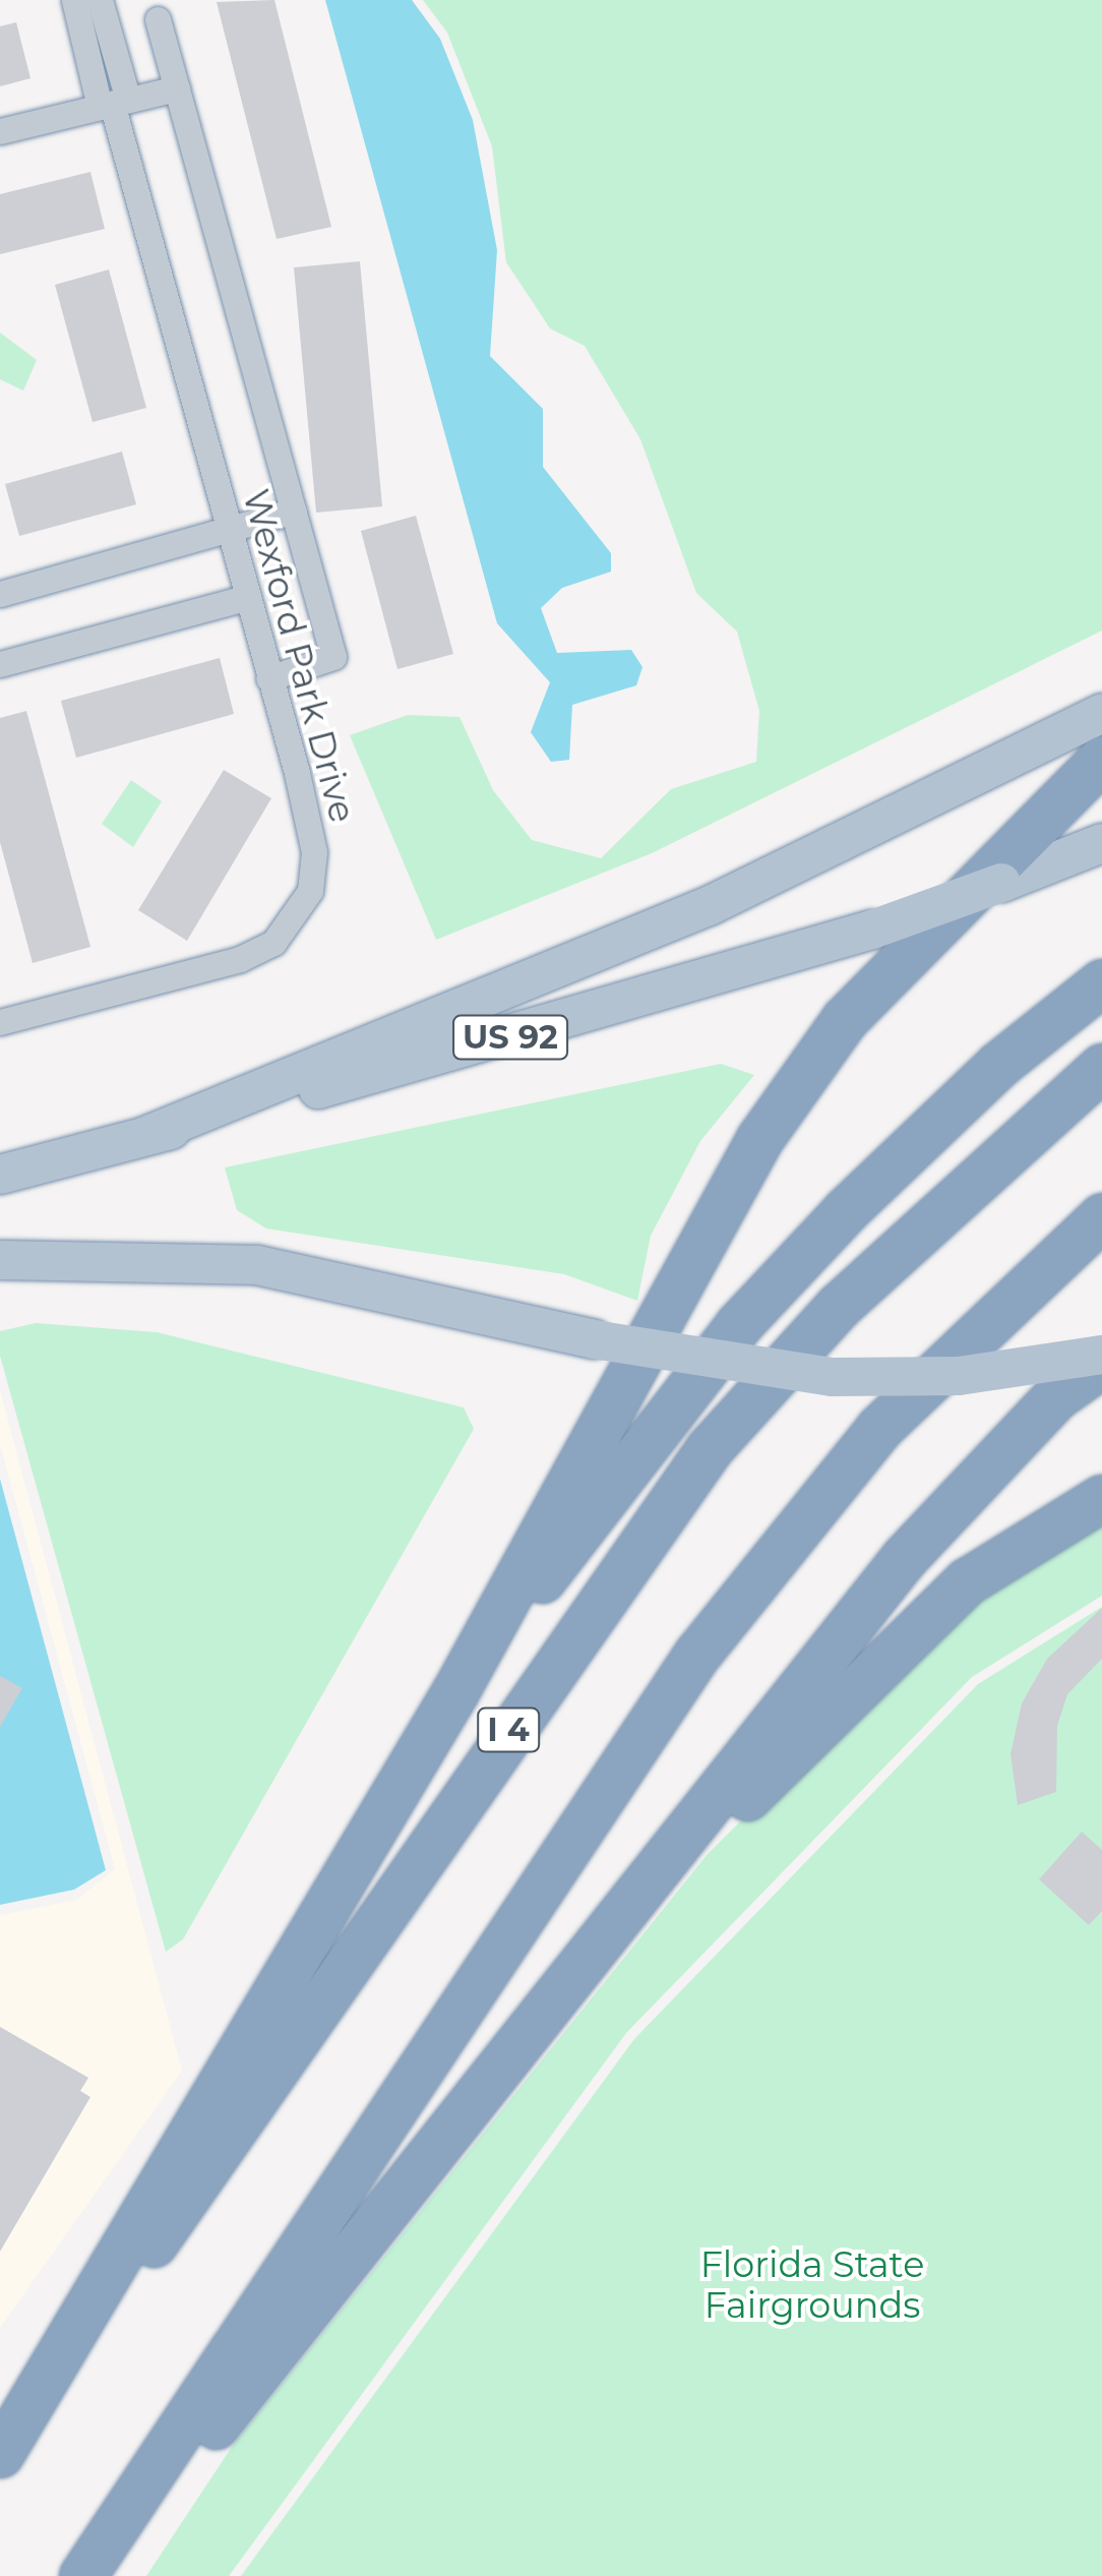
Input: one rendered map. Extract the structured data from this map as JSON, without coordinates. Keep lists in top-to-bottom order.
{
  "streets": {
    "highway": ["I 4"],
    "main road": ["US 92"],
    "street": ["Wexford Park Drive"]
  },
  "parks": ["Florida State Fairgrounds"]
}
